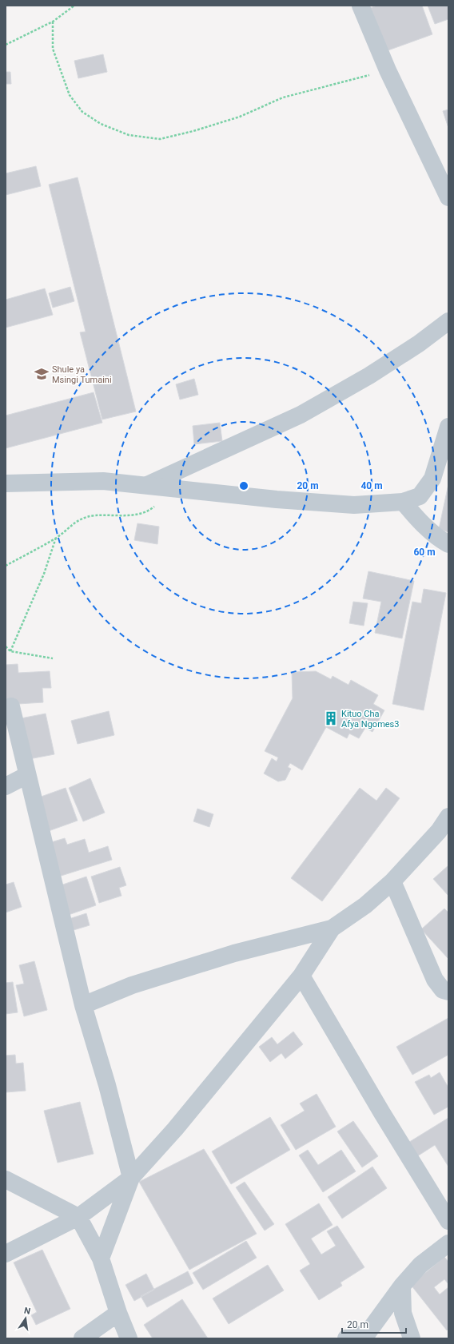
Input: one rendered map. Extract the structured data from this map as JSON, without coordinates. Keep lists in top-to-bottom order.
{
  "places": {
    "school or university": ["Shule ya Msingi Tumaini"],
    "building": ["Kituo Cha Afya Ngomes3"]
  },
  "scale_bar": "20 m",
  "north": "top",
  "rings": ["20 m", "40 m", "60 m"]
}
